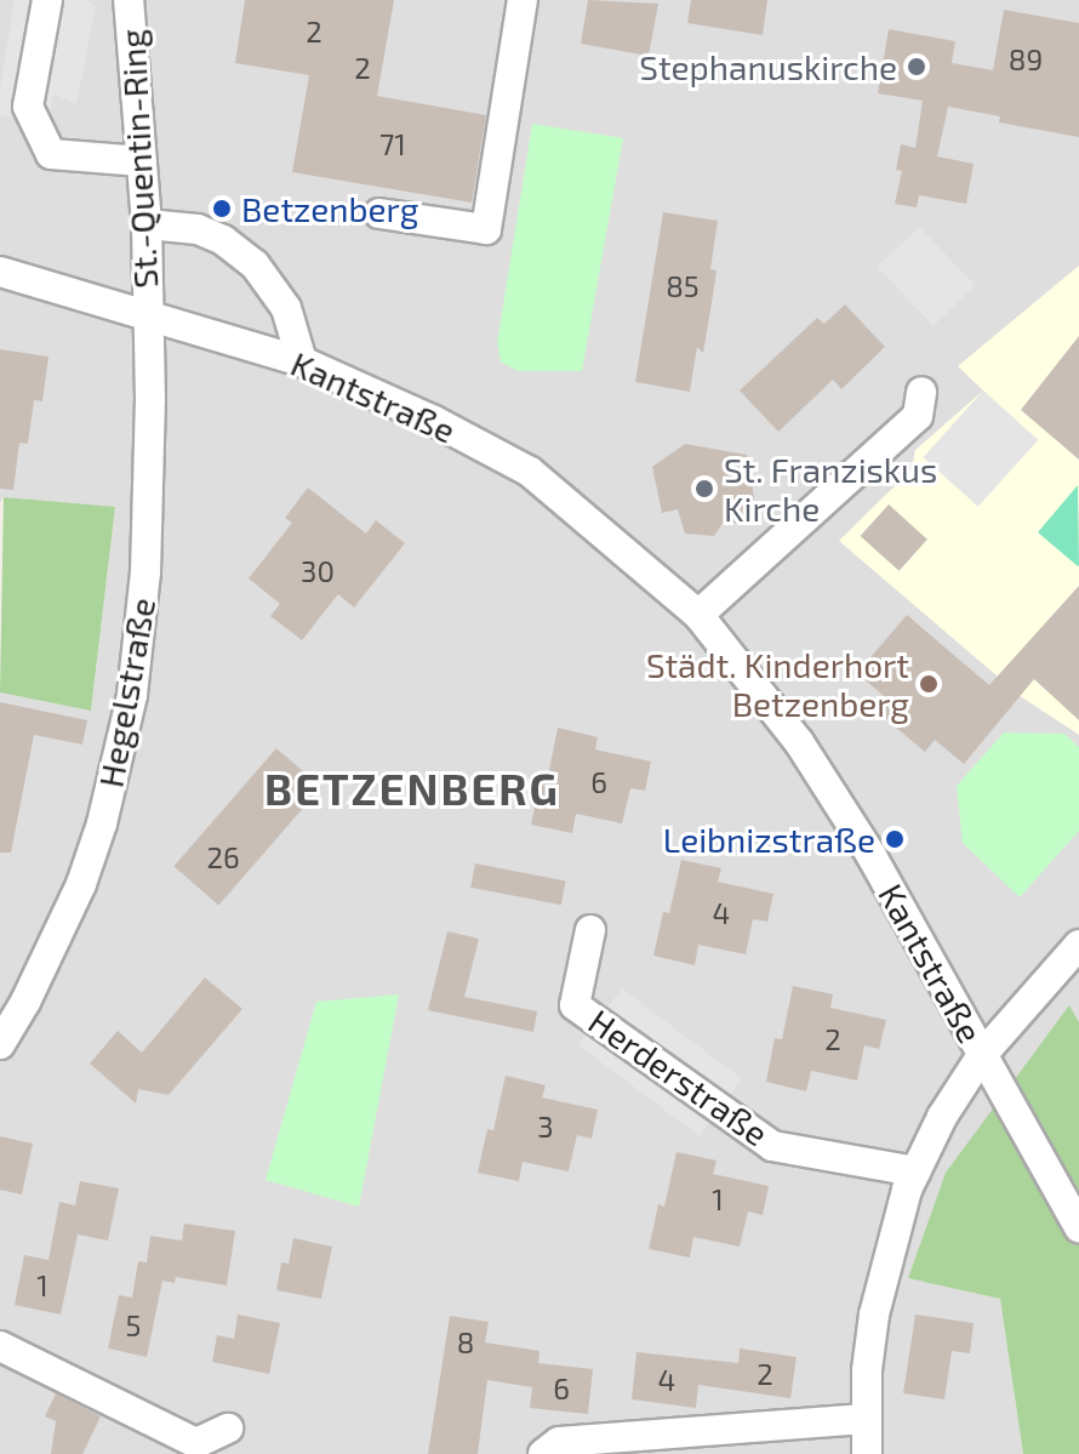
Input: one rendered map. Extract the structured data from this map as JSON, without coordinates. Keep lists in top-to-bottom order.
{
  "streets": {
    "street": [
      "St.-Quentin-Ring",
      "Kantstraße",
      "Hegelstraße",
      "Herderstraße"
    ]
  },
  "crossings": [
    ["St.-Quentin-Ring", "Kantstraße"],
    ["St.-Quentin-Ring", "Hegelstraße"],
    ["Kantstraße", "Hegelstraße"]
  ],
  "districts": ["BETZENBERG"],
  "places": [
    "Stephanuskirche",
    "Betzenberg",
    "St. Franziskus Kirche",
    "Städt. Kinderhort Betzenberg",
    "Leibnizstraße"
  ],
  "house_numbers": [
    "2",
    "89",
    "2",
    "71",
    "85",
    "30",
    "6",
    "26",
    "4",
    "2",
    "3",
    "1",
    "1",
    "5",
    "8",
    "2",
    "4",
    "6"
  ]
}
